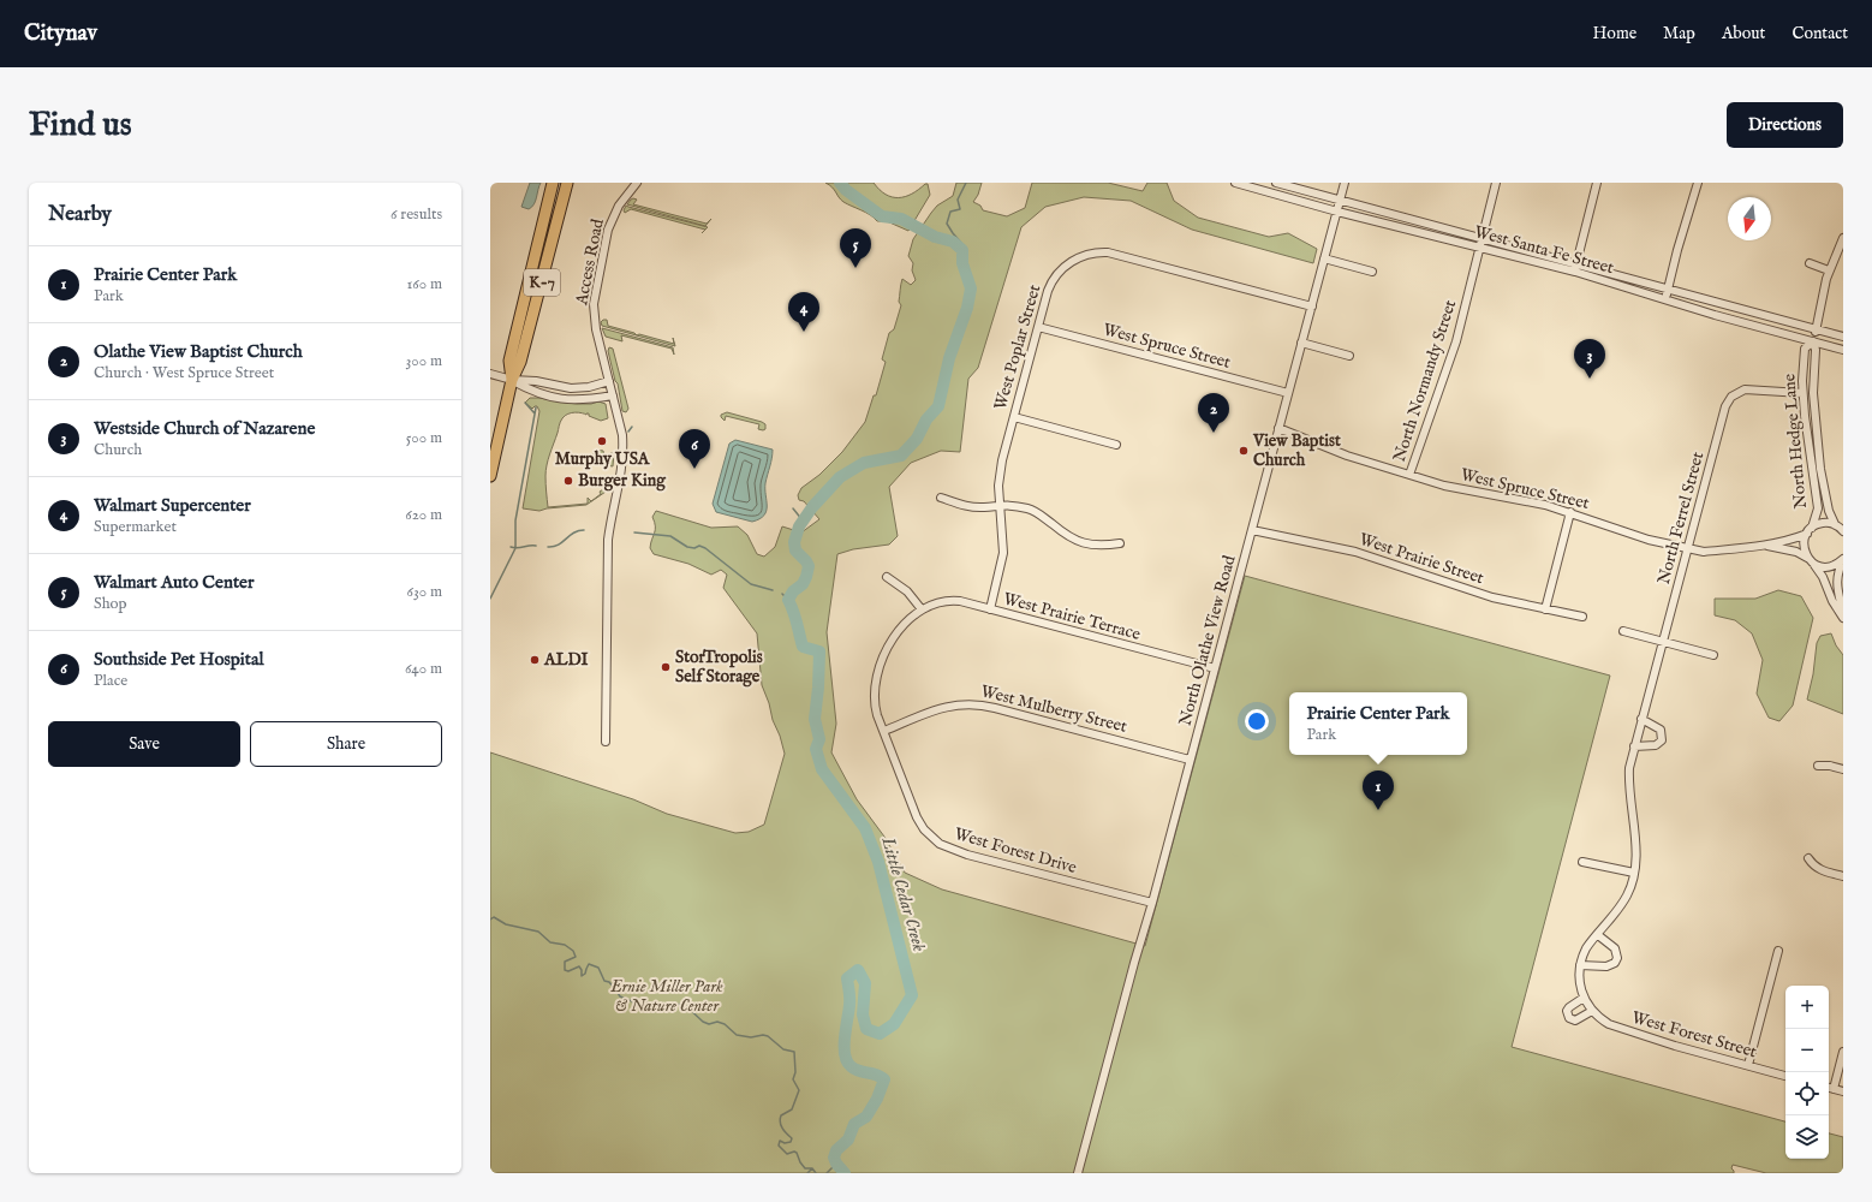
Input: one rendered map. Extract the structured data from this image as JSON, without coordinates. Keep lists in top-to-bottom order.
{
  "streets": {
    "highway": ["K-7"],
    "street": [
      "West Santa Fe Street",
      "Access Road",
      "West Spruce Street",
      "West Poplar Street",
      "North Normandy Street",
      "North Hedge Lane",
      "North Ferrel Street",
      "West Prairie Street",
      "West Prairie Terrace",
      "North Olathe View Road",
      "West Mulberry Street",
      "West Forest Drive",
      "West Forest Street"
    ]
  },
  "crossings": [
    ["West Santa Fe Street", "North Normandy Street"],
    ["West Santa Fe Street", "North Hedge Lane"],
    ["West Santa Fe Street", "North Olathe View Road"],
    ["West Spruce Street", "West Poplar Street"],
    ["West Spruce Street", "North Normandy Street"],
    ["West Spruce Street", "North Hedge Lane"],
    ["West Spruce Street", "North Ferrel Street"],
    ["West Spruce Street", "North Olathe View Road"],
    ["West Poplar Street", "West Prairie Terrace"],
    ["West Poplar Street", "North Olathe View Road"],
    ["North Hedge Lane", "North Ferrel Street"],
    ["North Ferrel Street", "West Forest Street"],
    ["West Prairie Street", "North Olathe View Road"],
    ["West Prairie Terrace", "North Olathe View Road"],
    ["West Prairie Terrace", "West Mulberry Street"],
    ["West Prairie Terrace", "West Forest Drive"],
    ["North Olathe View Road", "West Mulberry Street"],
    ["North Olathe View Road", "West Forest Drive"],
    ["West Mulberry Street", "West Forest Drive"]
  ],
  "water": ["Little Cedar Creek"],
  "parks": ["Ernie Miller Park & Nature Center"],
  "places": [
    "Murphy USA",
    "View Baptist Church",
    "Burger King",
    "ALDI",
    "StorTropolis Self Storage"
  ],
  "north": "bottom",
  "page": {
    "header": "Citynav",
    "nav": [
      "Home",
      "Map",
      "About",
      "Contact"
    ],
    "buttons": [
      "Directions",
      ["Save", "Share"]
    ],
    "title": "Find us",
    "heading": ["Nearby", "6 results"],
    "pins": [
      "5",
      "4",
      "3",
      "2",
      "6",
      "1"
    ],
    "list": [
      {
        "mark": "1",
        "name": "Prairie Center Park",
        "note": "Park",
        "value": "160 m"
      },
      {
        "mark": "2",
        "name": "Olathe View Baptist Church",
        "note": "Church · West Spruce Street",
        "value": "300 m"
      },
      {
        "mark": "3",
        "name": "Westside Church of Nazarene",
        "note": "Church",
        "value": "500 m"
      },
      {
        "mark": "4",
        "name": "Walmart Supercenter",
        "note": "Supermarket",
        "value": "620 m"
      },
      {
        "mark": "5",
        "name": "Walmart Auto Center",
        "note": "Shop",
        "value": "630 m"
      },
      {
        "mark": "6",
        "name": "Southside Pet Hospital",
        "note": "Place",
        "value": "640 m"
      }
    ],
    "popup": ["Prairie Center Park", "Park"],
    "map_buttons": ["+", "−"]
  }
}
